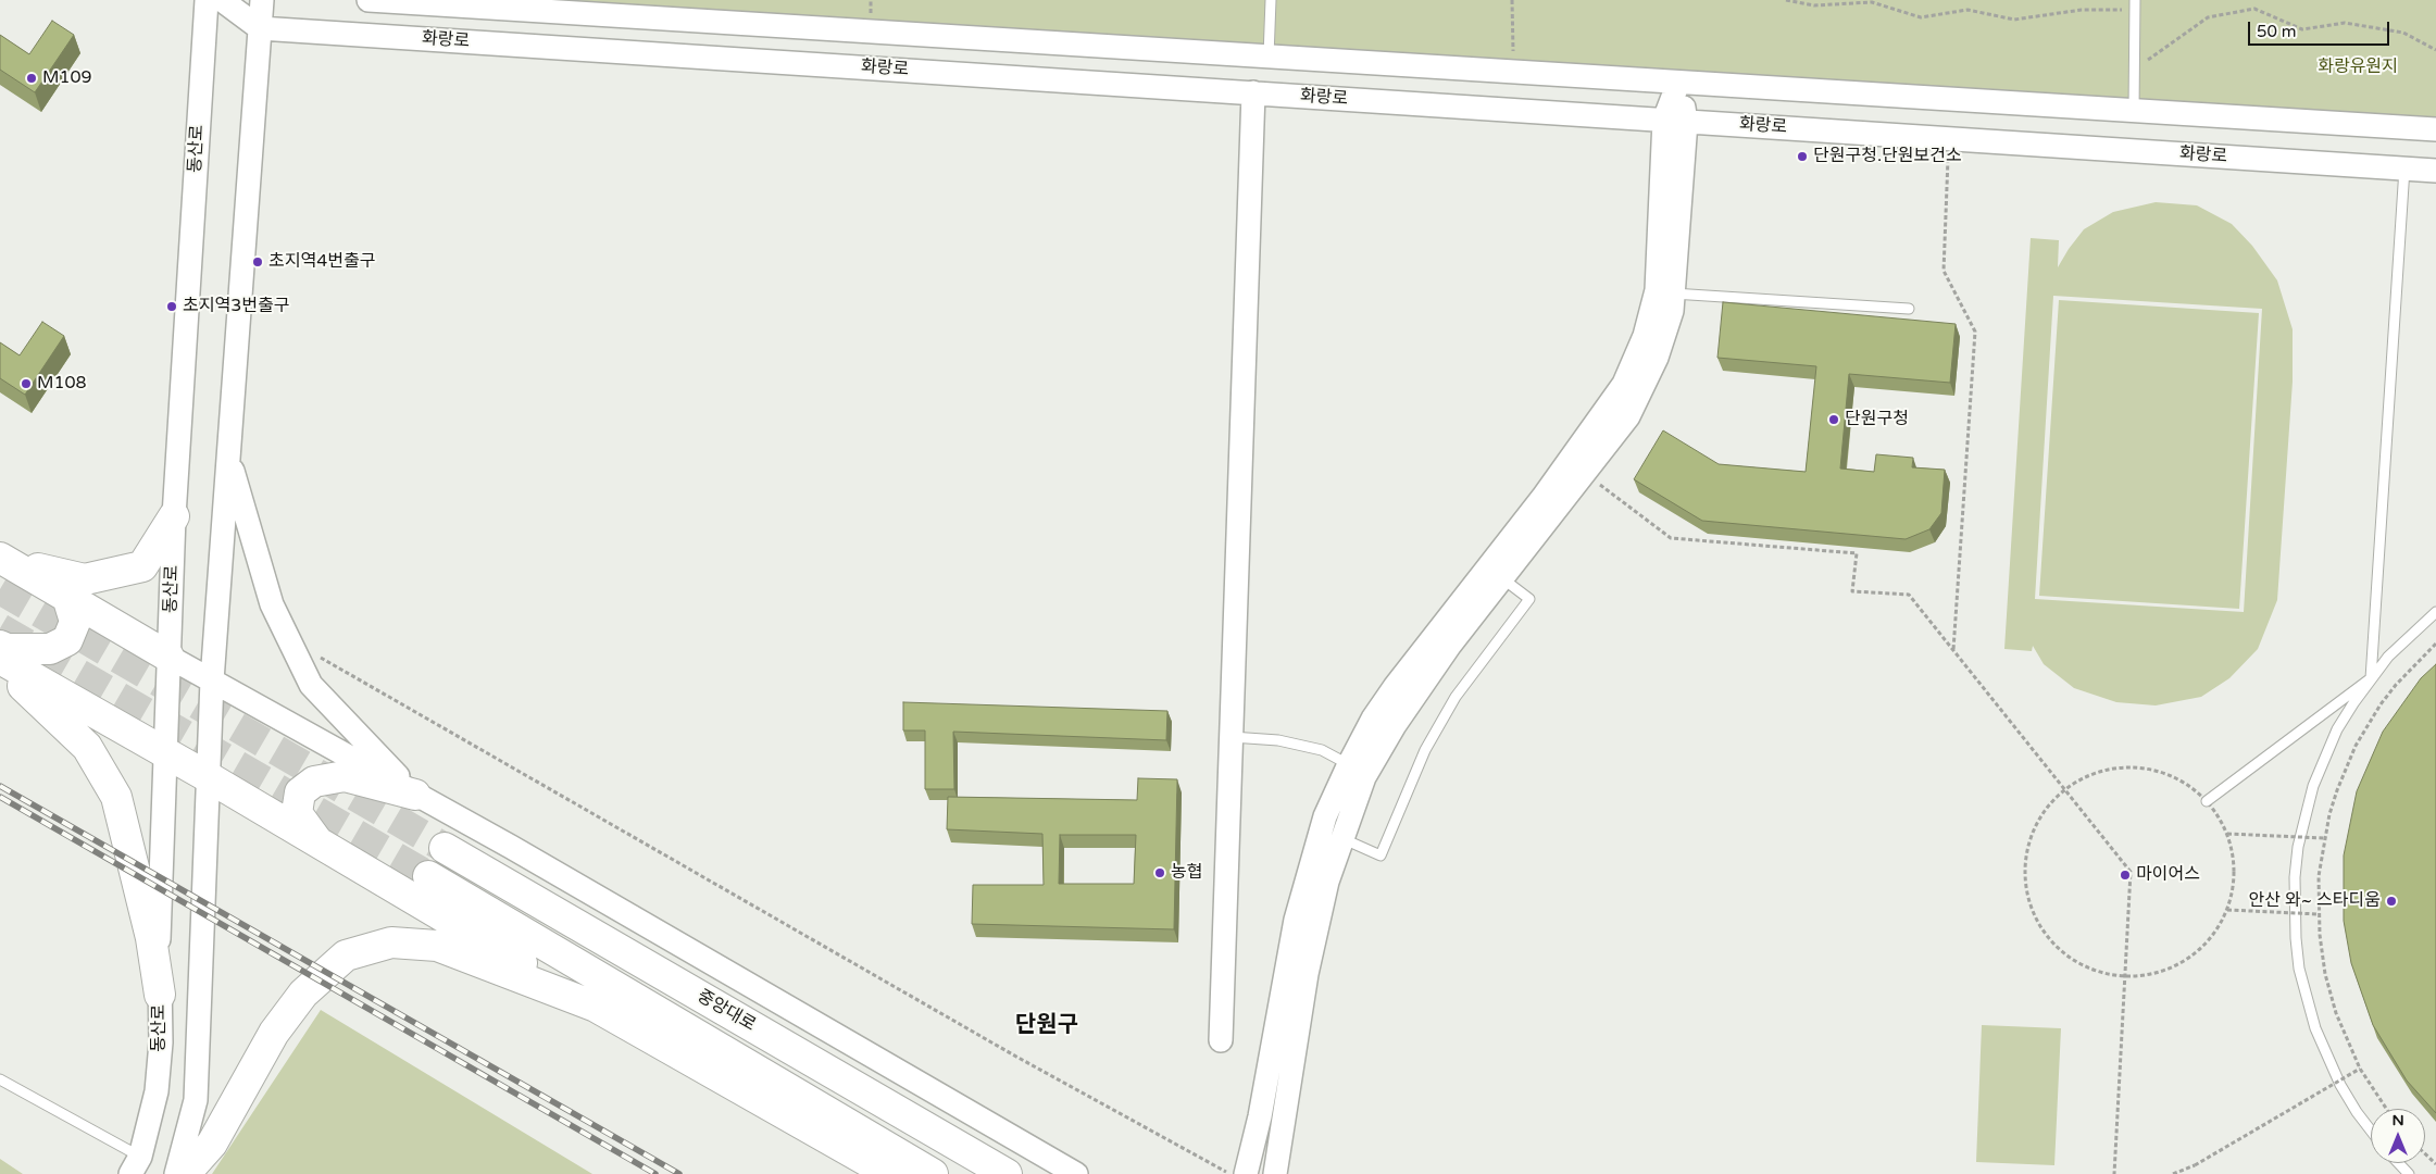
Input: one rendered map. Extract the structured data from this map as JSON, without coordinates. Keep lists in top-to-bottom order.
{
  "streets": {
    "main road": ["중앙대로"],
    "street": ["화랑로", "동산로"]
  },
  "districts": ["단원구"],
  "parks": ["화랑유원지"],
  "places": [
    "M109",
    "단원구청.단원보건소",
    "초지역4번출구",
    "초지역3번출구",
    "M108",
    "단원구청",
    "농협",
    "마이어스",
    "안산 와~ 스타디움"
  ],
  "scale_bar": "50 m",
  "north": "top"
}
